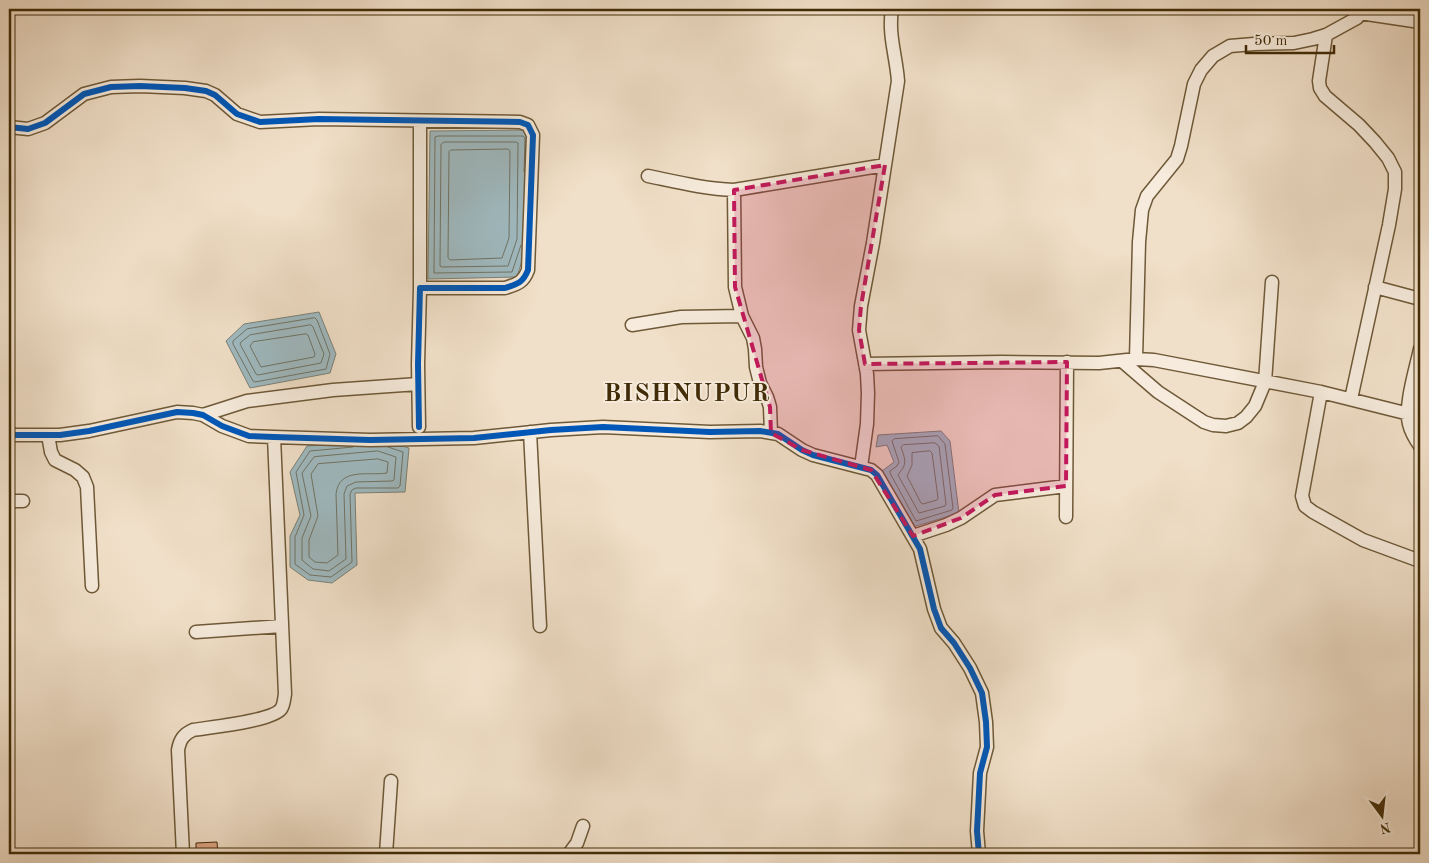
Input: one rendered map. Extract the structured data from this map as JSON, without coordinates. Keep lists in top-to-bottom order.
{
  "districts": ["BISHNUPUR"],
  "scale_bar": "50 m",
  "north": "bottom"
}
